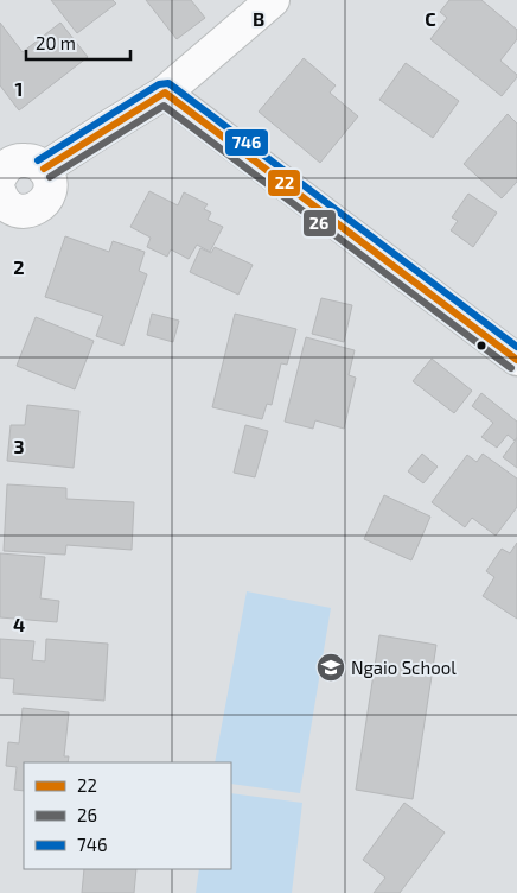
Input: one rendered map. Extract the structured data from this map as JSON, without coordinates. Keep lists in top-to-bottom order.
{
  "places": {
    "school or university": ["Ngaio School"]
  },
  "lines": ["transit line 746", "transit line 22", "transit line 26"],
  "legend": ["22", "26", "746"],
  "scale_bar": "20 m",
  "grid": {
    "columns": ["B", "C"],
    "rows": [
      "1",
      "2",
      "3",
      "4"
    ]
  }
}
